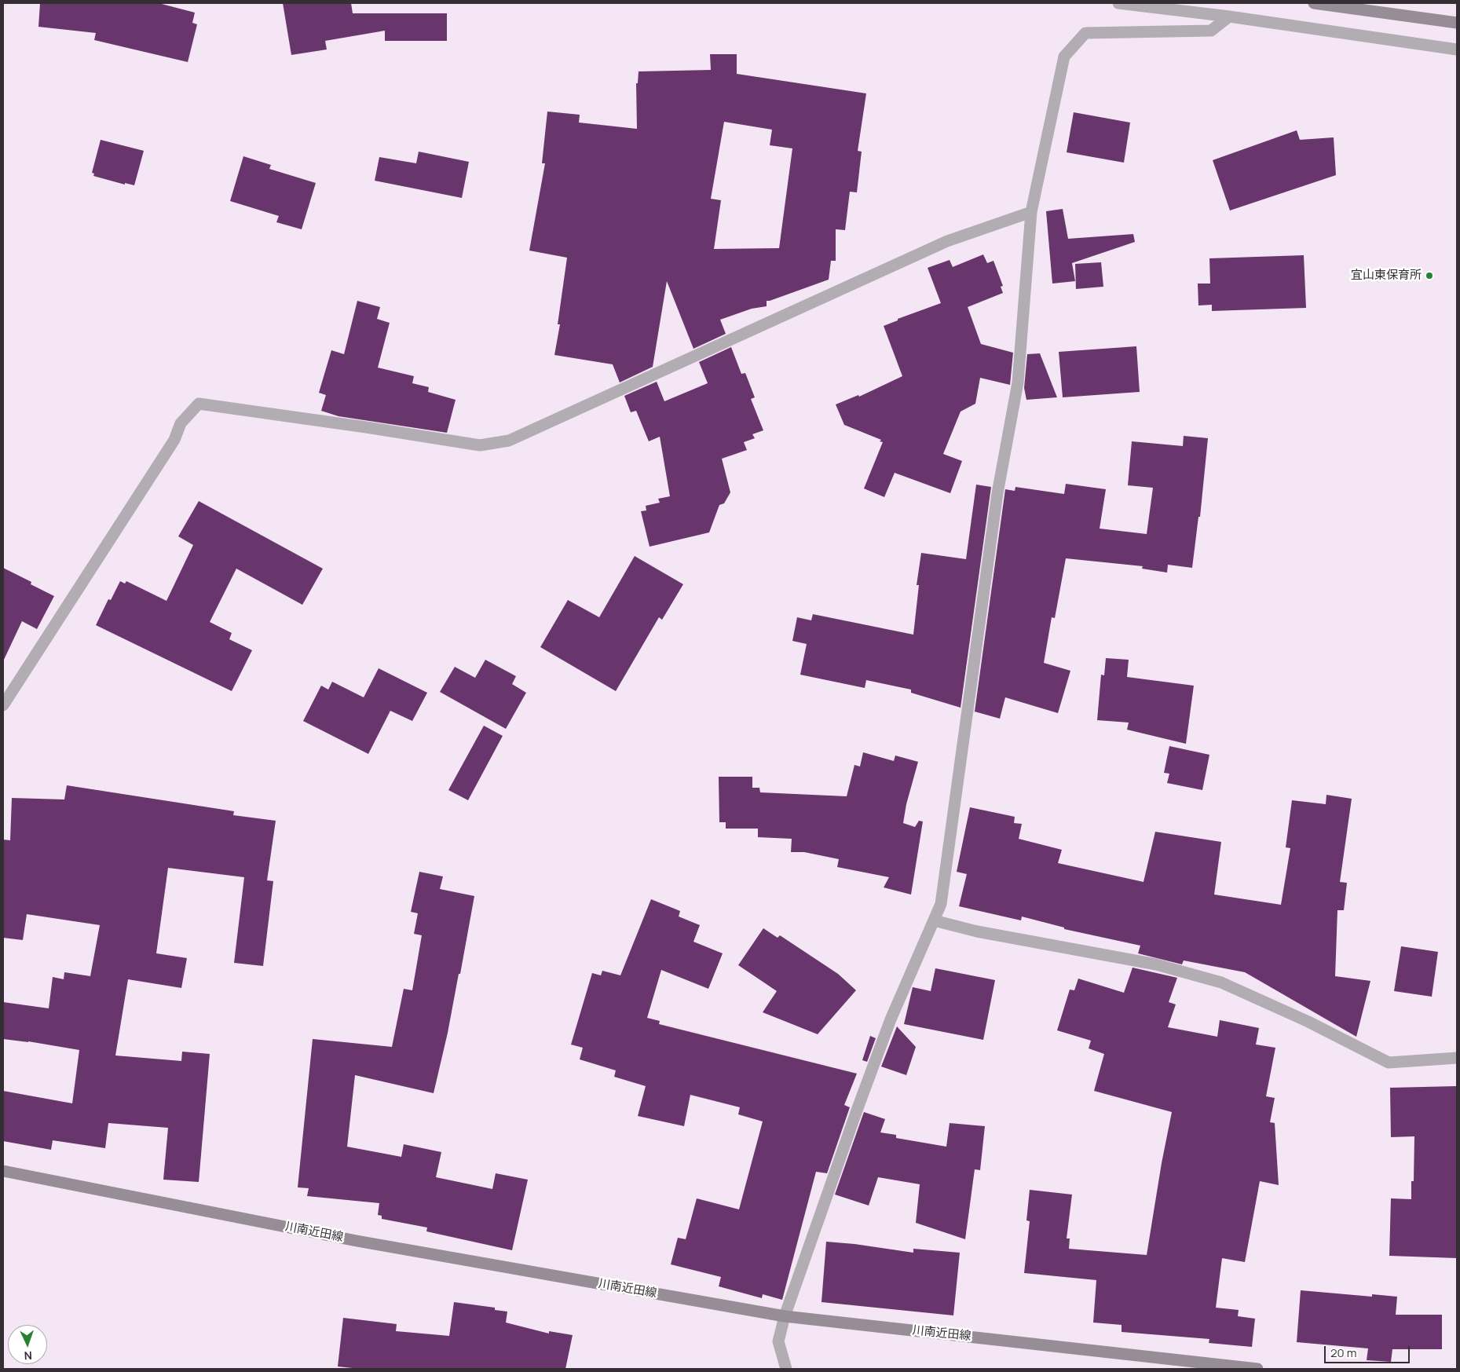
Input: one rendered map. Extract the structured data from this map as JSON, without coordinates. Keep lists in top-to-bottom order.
{
  "streets": {
    "main road": ["川南近田線"]
  },
  "places": ["宜山東保育所"],
  "scale_bar": "20 m",
  "north": "bottom"
}
